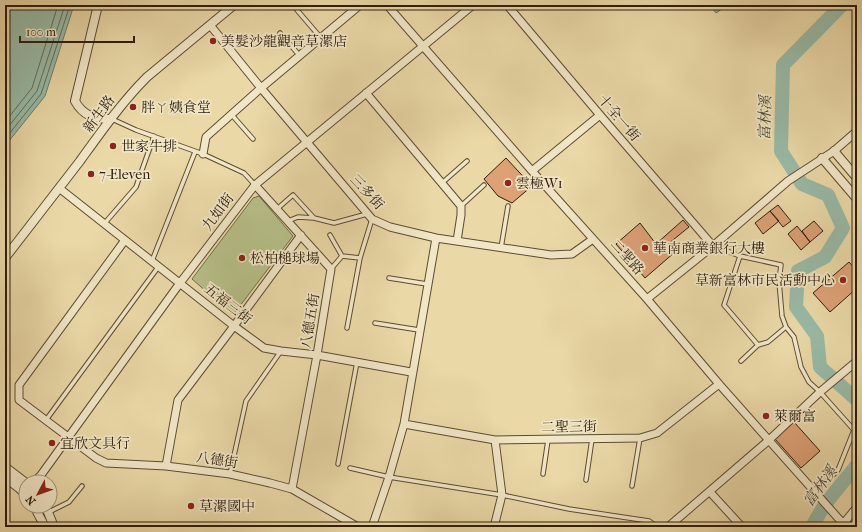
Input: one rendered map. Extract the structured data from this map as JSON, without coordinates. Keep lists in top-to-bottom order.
{
  "streets": {
    "street": [
      "新生路",
      "十全一街",
      "三多街",
      "九如街",
      "二聖路",
      "五福三街",
      "八德五街",
      "二聖三街",
      "八德街"
    ]
  },
  "crossings": [
    ["新生路", "三多街"],
    ["新生路", "五福三街"],
    ["三多街", "九如街"],
    ["三多街", "二聖路"],
    ["九如街", "二聖路"],
    ["九如街", "五福三街"],
    ["九如街", "八德街"],
    ["二聖路", "二聖三街"],
    ["五福三街", "八德五街"],
    ["五福三街", "八德街"],
    ["八德五街", "八德街"]
  ],
  "water": ["富林溪"],
  "places": [
    "美髮沙龍觀音草漯店",
    "胖ㄚ姨食堂",
    "世家牛排",
    "7-Eleven",
    "雲極W1",
    "華南商業銀行大樓",
    "松柏槌球場",
    "草新富林市民活動中心",
    "萊爾富",
    "宜欣文具行",
    "草漯國中"
  ],
  "scale_bar": "100 m",
  "north": "bottom left"
}
